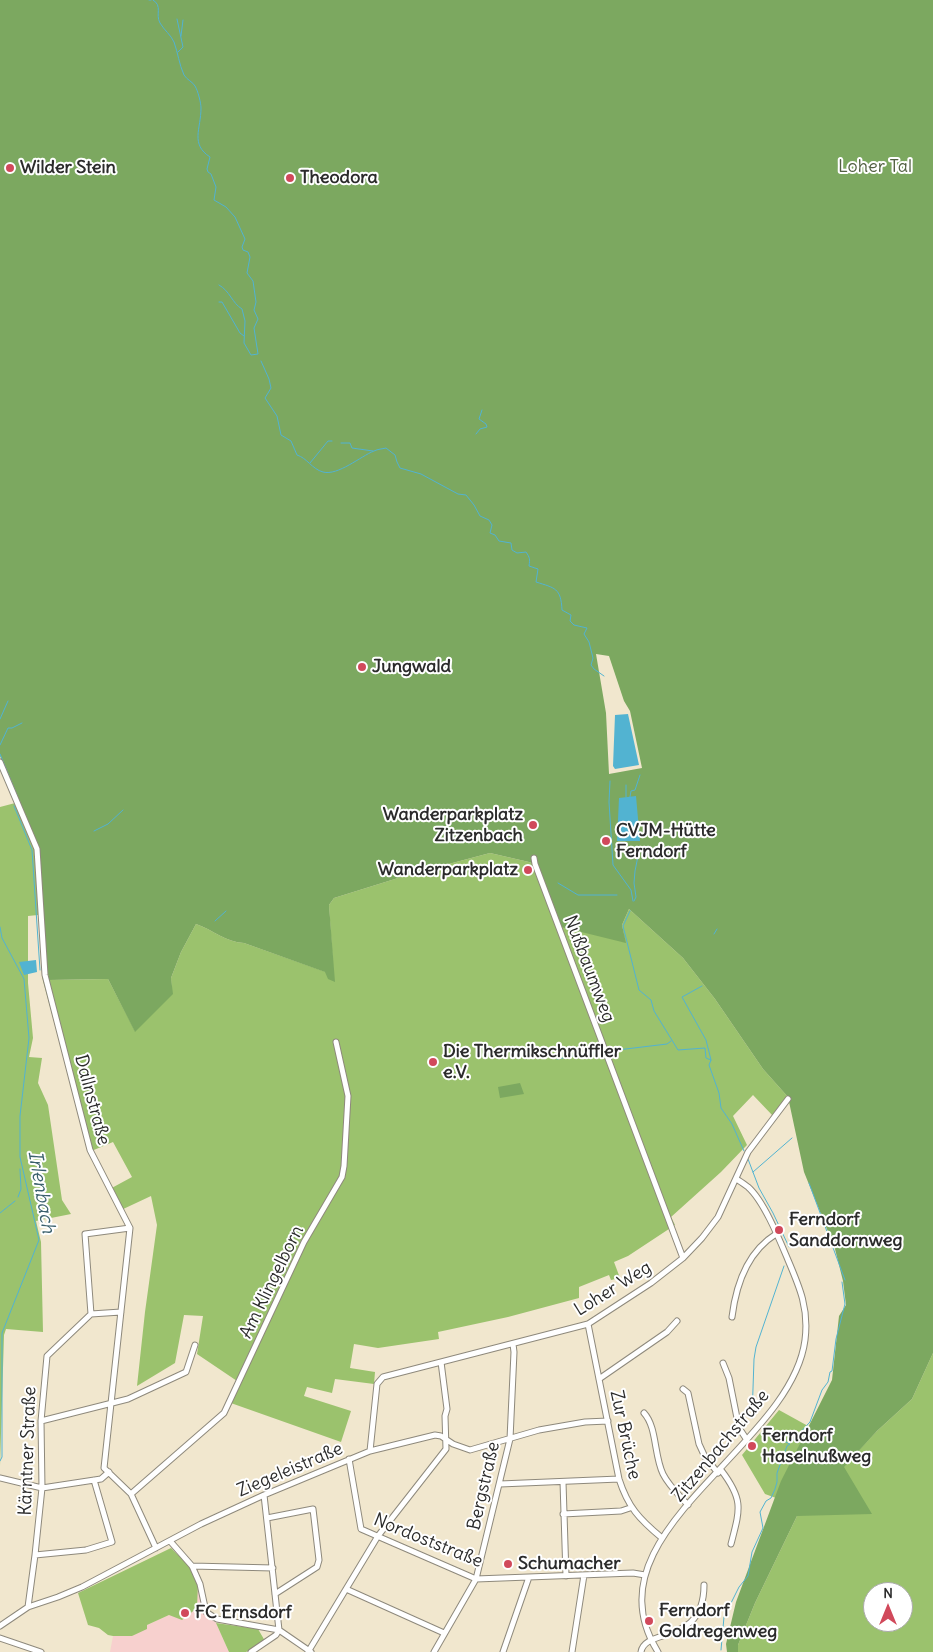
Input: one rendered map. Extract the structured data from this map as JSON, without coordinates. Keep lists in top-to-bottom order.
{
  "streets": {
    "street": [
      "Nußbaumweg",
      "Dallnstraße",
      "Am Klingelborn",
      "Loher Weg",
      "Zur Brüche",
      "Zitzenbachstraße",
      "Kärntner Straße",
      "Ziegeleistraße",
      "Bergstraße",
      "Nordoststraße"
    ]
  },
  "crossings": [
    ["Nußbaumweg", "Loher Weg"],
    ["Loher Weg", "Zur Brüche"],
    ["Loher Weg", "Zitzenbachstraße"],
    ["Loher Weg", "Ziegeleistraße"],
    ["Loher Weg", "Bergstraße"],
    ["Zur Brüche", "Zitzenbachstraße"],
    ["Zur Brüche", "Ziegeleistraße"],
    ["Zitzenbachstraße", "Nordoststraße"],
    ["Kärntner Straße", "Ziegeleistraße"],
    ["Ziegeleistraße", "Bergstraße"],
    ["Ziegeleistraße", "Nordoststraße"],
    ["Bergstraße", "Nordoststraße"]
  ],
  "water": ["Irlenbach"],
  "parks": ["Loher Tal"],
  "places": [
    "Wilder Stein",
    "Theodora",
    "Jungwald",
    "Wanderparkplatz Zitzenbach",
    "CVJM-Hütte Ferndorf",
    "Wanderparkplatz",
    "Die Thermikschnüffler e.V.",
    "Ferndorf Sanddornweg",
    "Ferndorf Haselnußweg",
    "Schumacher",
    "FC Ernsdorf",
    "Ferndorf Goldregenweg"
  ],
  "north": "top"
}
